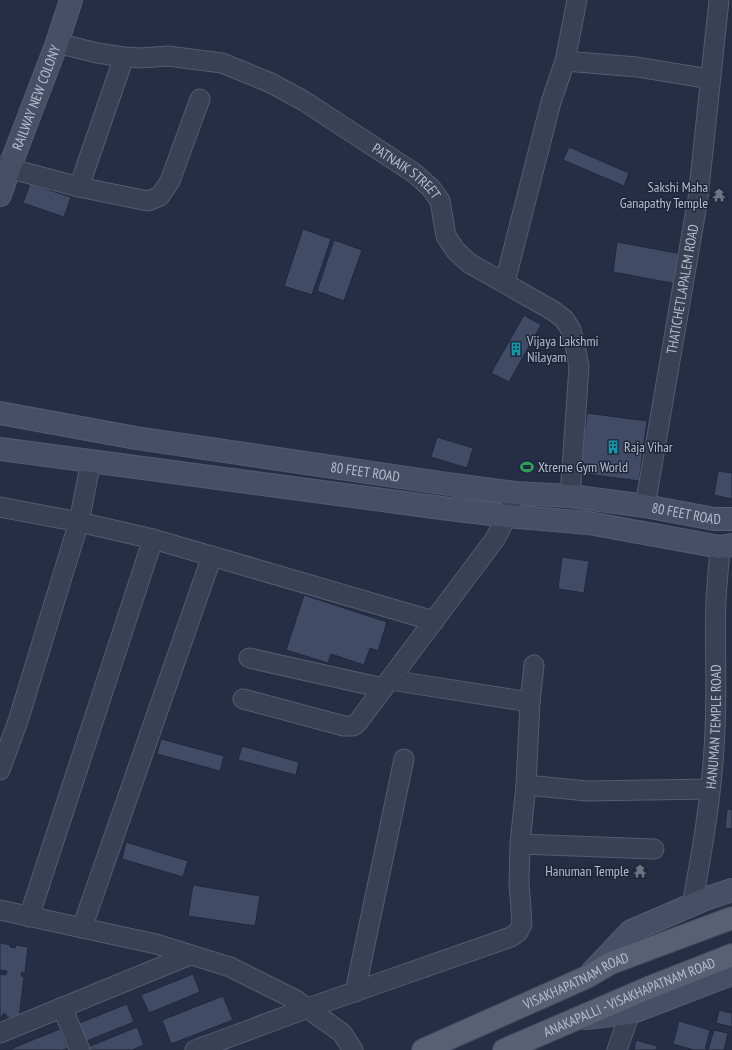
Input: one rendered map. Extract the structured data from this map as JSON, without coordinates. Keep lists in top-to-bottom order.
{
  "streets": {
    "main road": ["VISAKHAPATNAM ROAD", "ANAKAPALLI - VISAKHAPATNAM ROAD"],
    "street": [
      "RAILWAY NEW COLONY",
      "PATNAIK STREET",
      "THATICHETLAPALEM ROAD",
      "80 FEET ROAD",
      "HANUMAN TEMPLE ROAD"
    ]
  },
  "crossings": [
    ["RAILWAY NEW COLONY", "PATNAIK STREET"],
    ["PATNAIK STREET", "80 FEET ROAD"],
    ["THATICHETLAPALEM ROAD", "80 FEET ROAD"],
    ["80 FEET ROAD", "HANUMAN TEMPLE ROAD"]
  ],
  "places": {
    "temple": ["Sakshi Maha Ganapathy Temple", "Hanuman Temple"],
    "building": ["Vijaya Lakshmi Nilayam", "Raja Vihar"],
    "sports": ["Xtreme Gym World"]
  }
}
